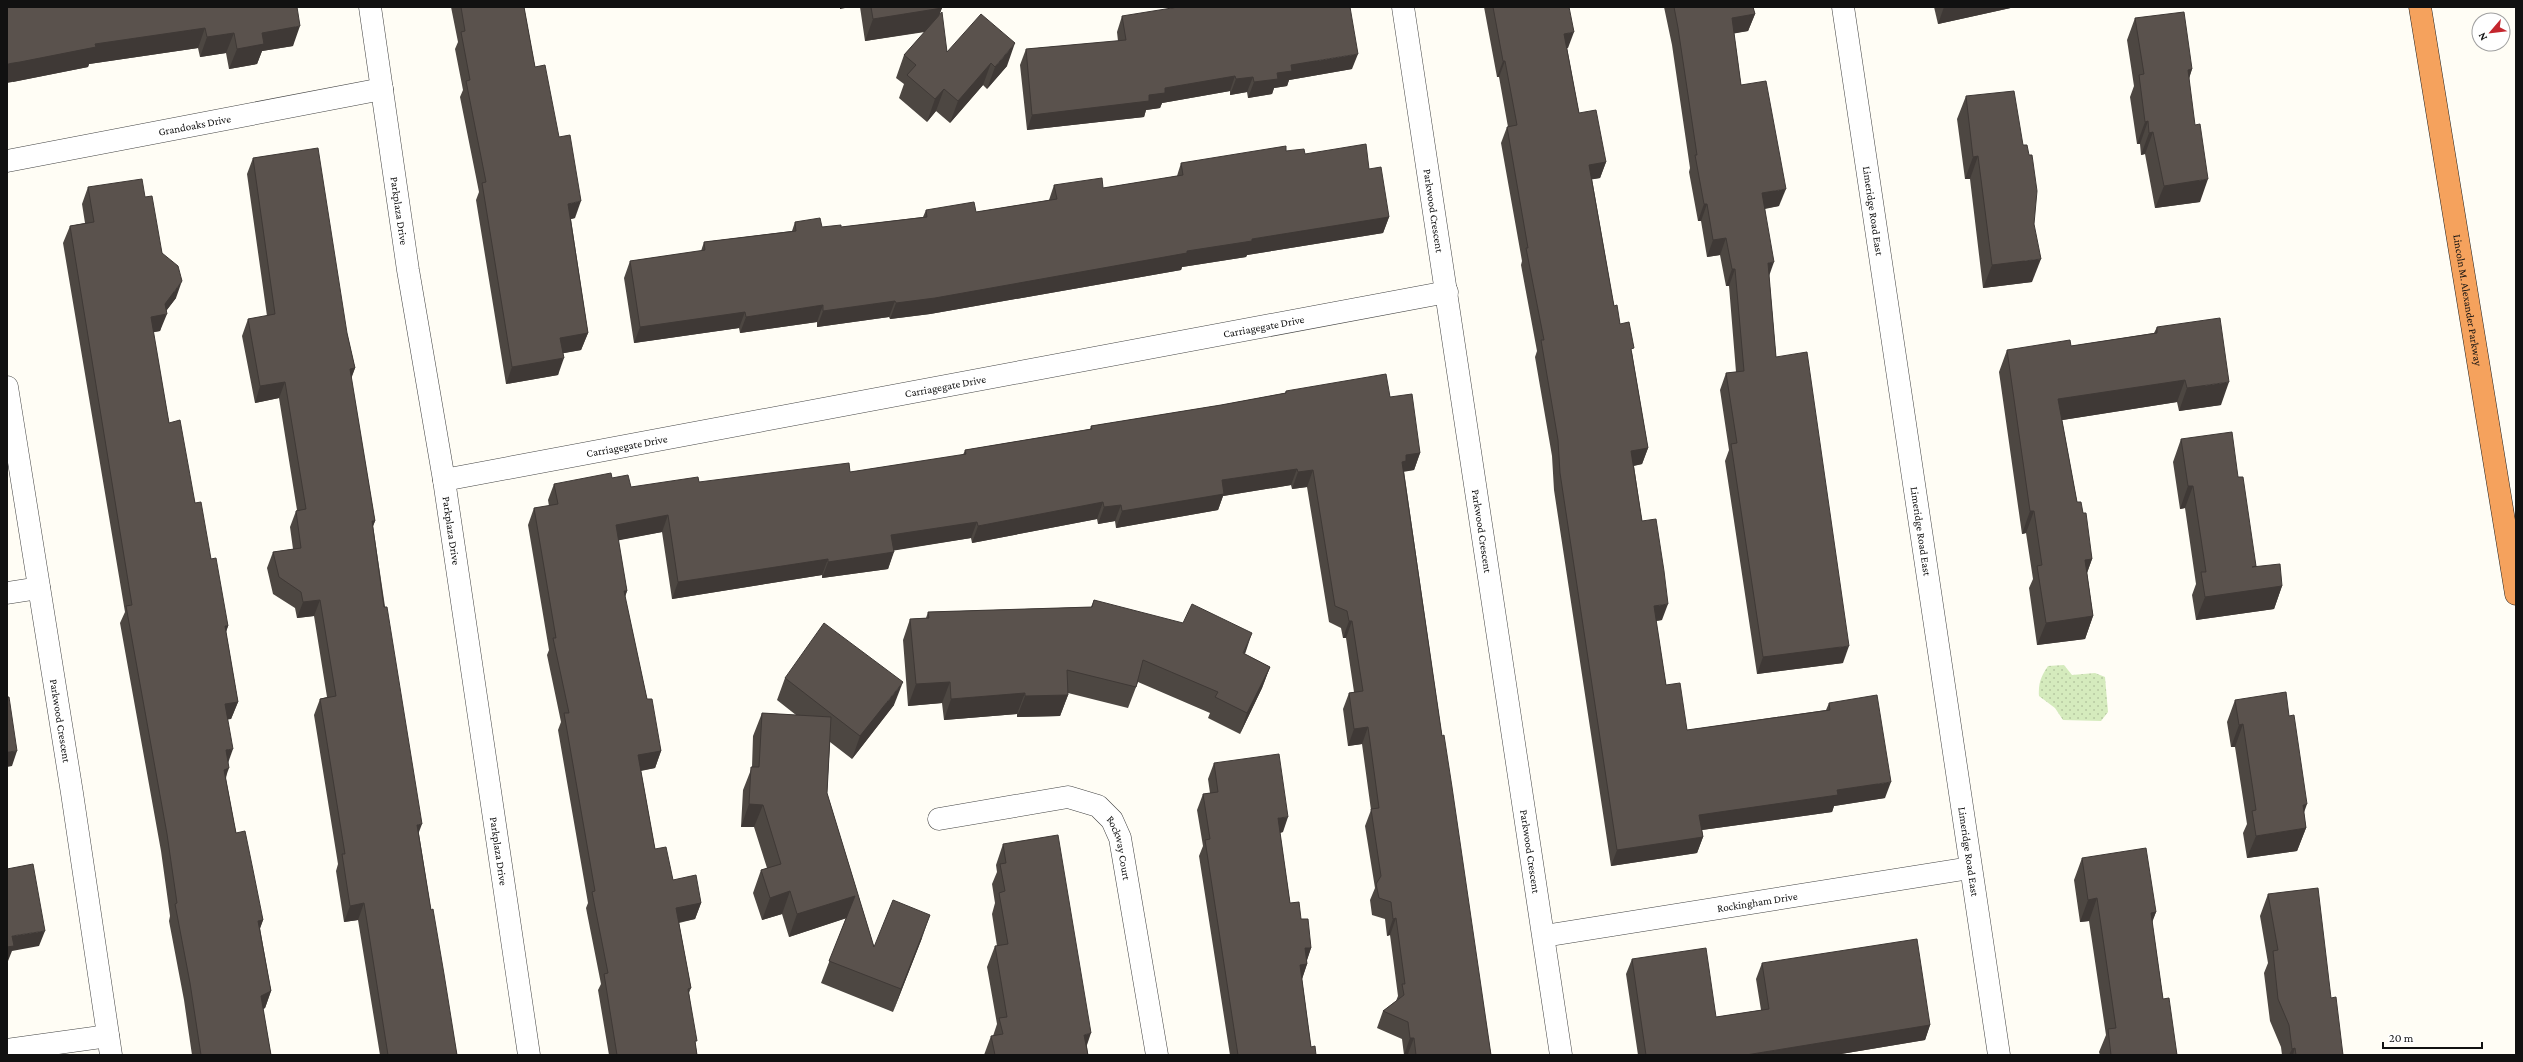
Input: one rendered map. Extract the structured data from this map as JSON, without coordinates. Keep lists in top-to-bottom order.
{
  "streets": {
    "highway": ["Lincoln M. Alexander Parkway"],
    "street": [
      "Grandoaks Drive",
      "Parkplaza Drive",
      "Parkwood Crescent",
      "Limeridge Road East",
      "Carriagegate Drive",
      "Rockway Court",
      "Rockingham Drive"
    ]
  },
  "crossings": [
    ["Grandoaks Drive", "Parkplaza Drive"],
    ["Parkplaza Drive", "Carriagegate Drive"],
    ["Parkwood Crescent", "Carriagegate Drive"],
    ["Parkwood Crescent", "Rockingham Drive"],
    ["Limeridge Road East", "Rockingham Drive"]
  ],
  "scale_bar": "20 m",
  "north": "bottom left"
}
